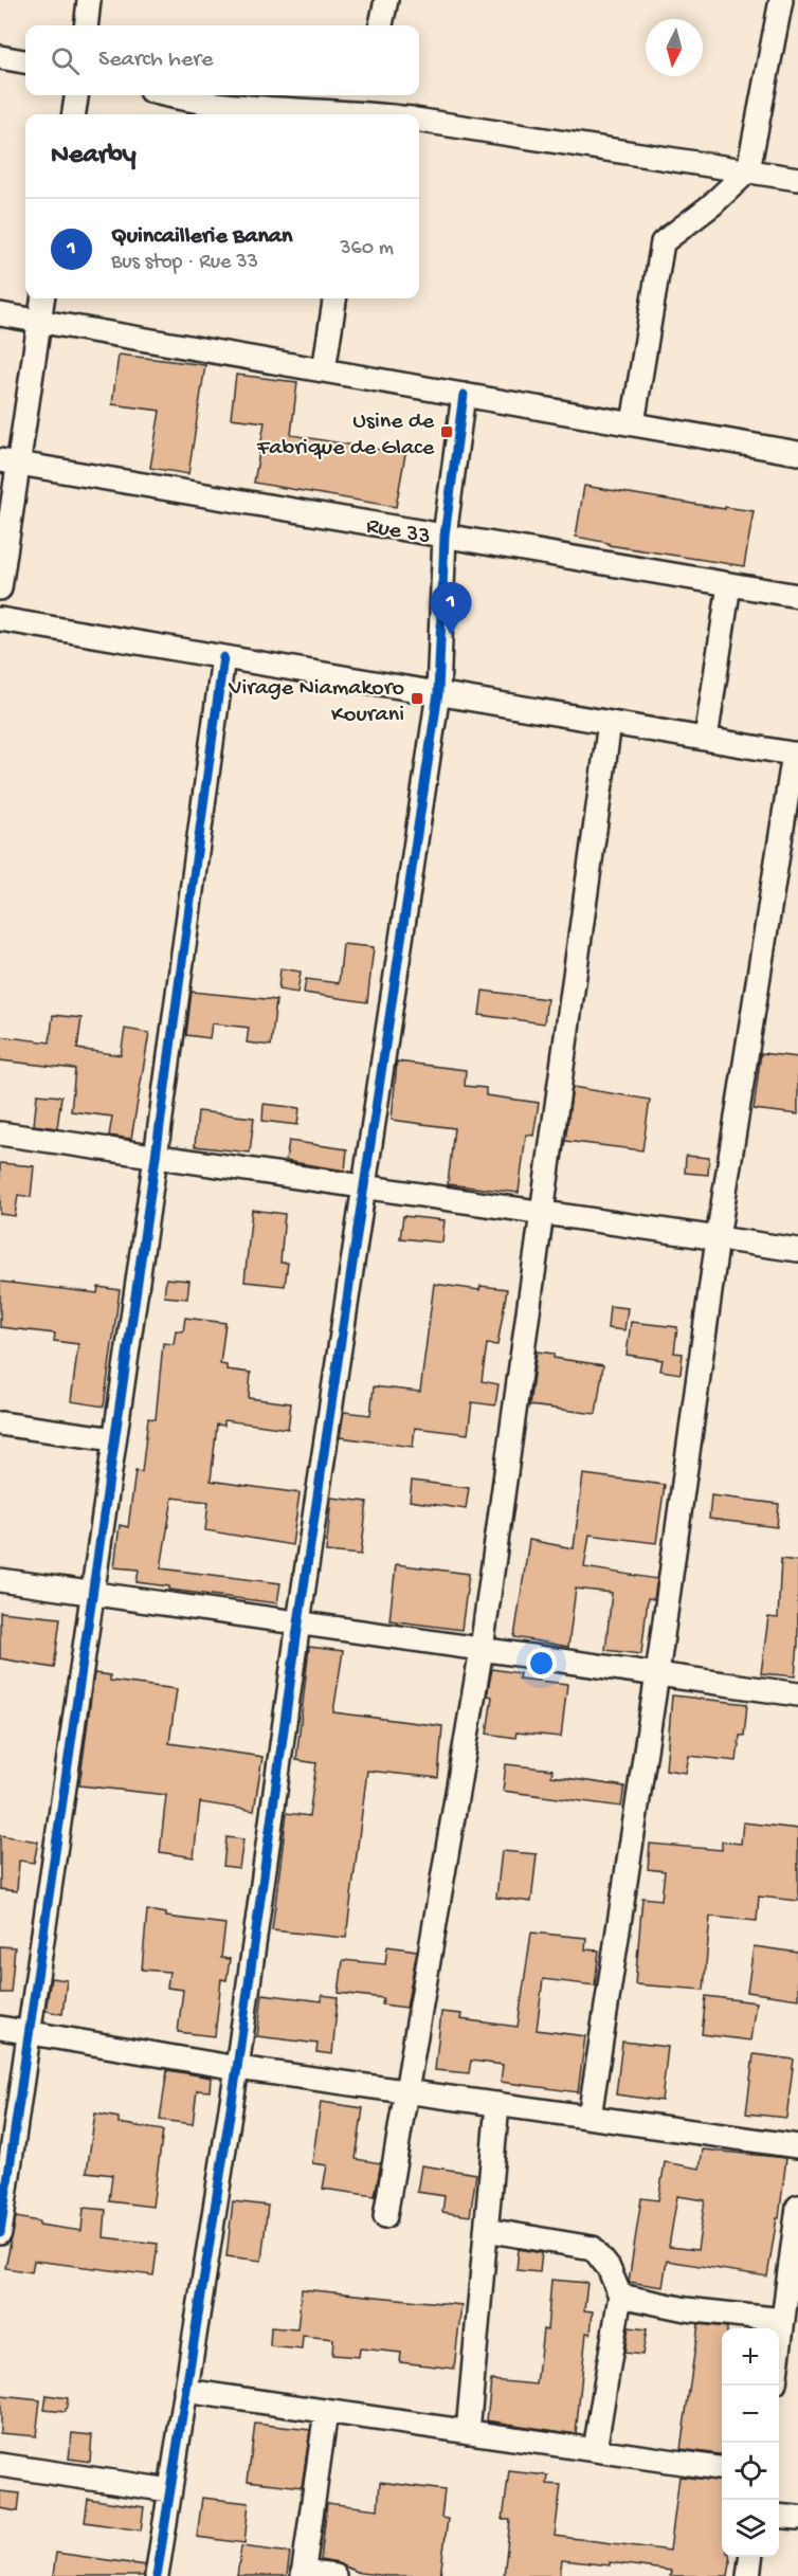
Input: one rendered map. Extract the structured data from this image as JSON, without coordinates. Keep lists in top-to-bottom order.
{
  "streets": {
    "street": ["Rue 33"]
  },
  "places": {
    "transit": ["Usine de Fabrique de Glace", "Virage Niamakoro Kourani"]
  },
  "north": "bottom",
  "page": {
    "search": "Search here",
    "heading": "Nearby",
    "list": [
      {
        "mark": "1",
        "name": "Quincaillerie Banan",
        "note": "Bus stop · Rue 33",
        "value": "360 m"
      }
    ],
    "pins": "1",
    "map_buttons": ["+", "−"]
  }
}
